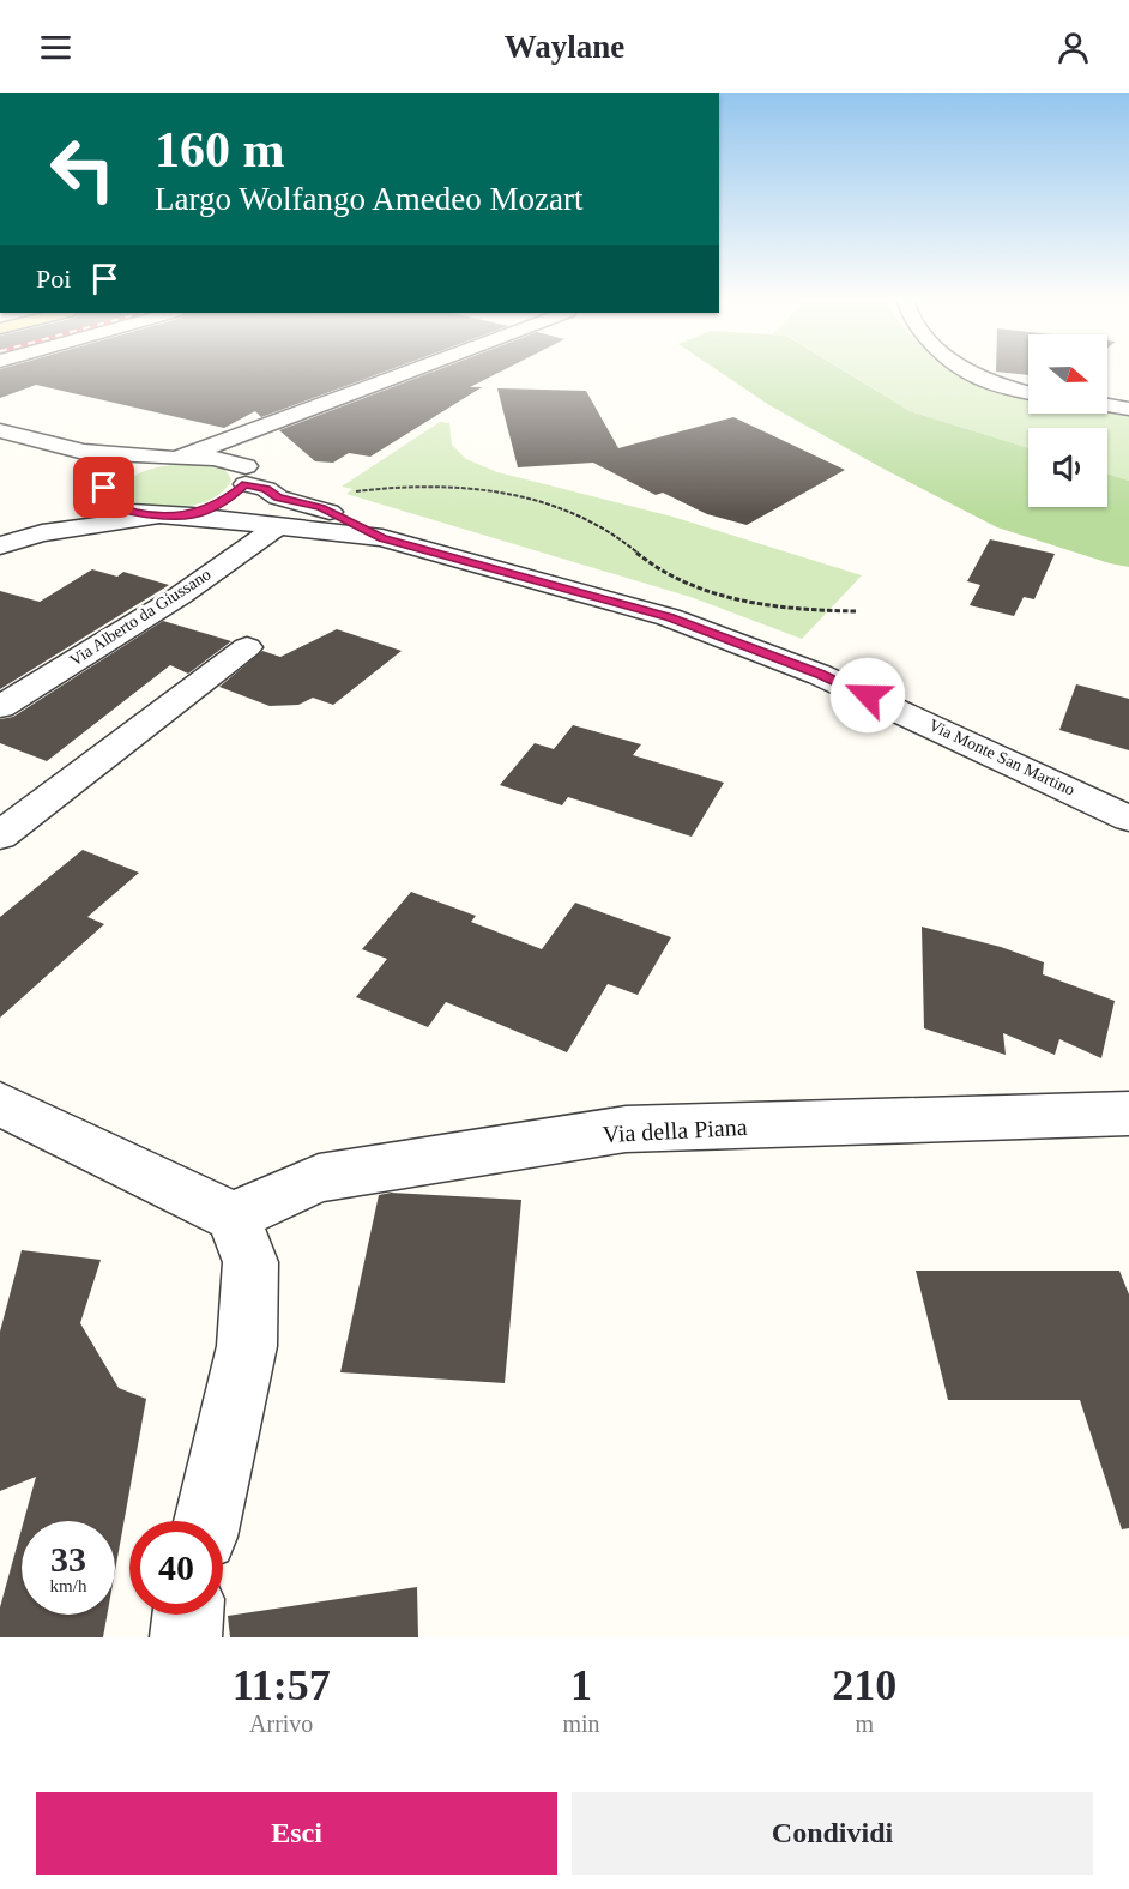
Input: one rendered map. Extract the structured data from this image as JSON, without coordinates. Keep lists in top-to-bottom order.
{
  "streets": {
    "street": ["Via Alberto da Giussano", "Via Monte San Martino", "Via della Piana"]
  },
  "crossings": [
    ["Via Alberto da Giussano", "Via Monte San Martino"]
  ],
  "north": "right",
  "page": {
    "header": "Waylane",
    "turn": ["160 m", "Largo Wolfango Amedeo Mozart"],
    "then": "Poi",
    "speed": "33 km/h",
    "limit": "40",
    "eta": [
      "11:57",
      "Arrivo",
      "1",
      "min",
      "210",
      "m"
    ],
    "buttons": ["Esci", "Condividi"]
  }
}
